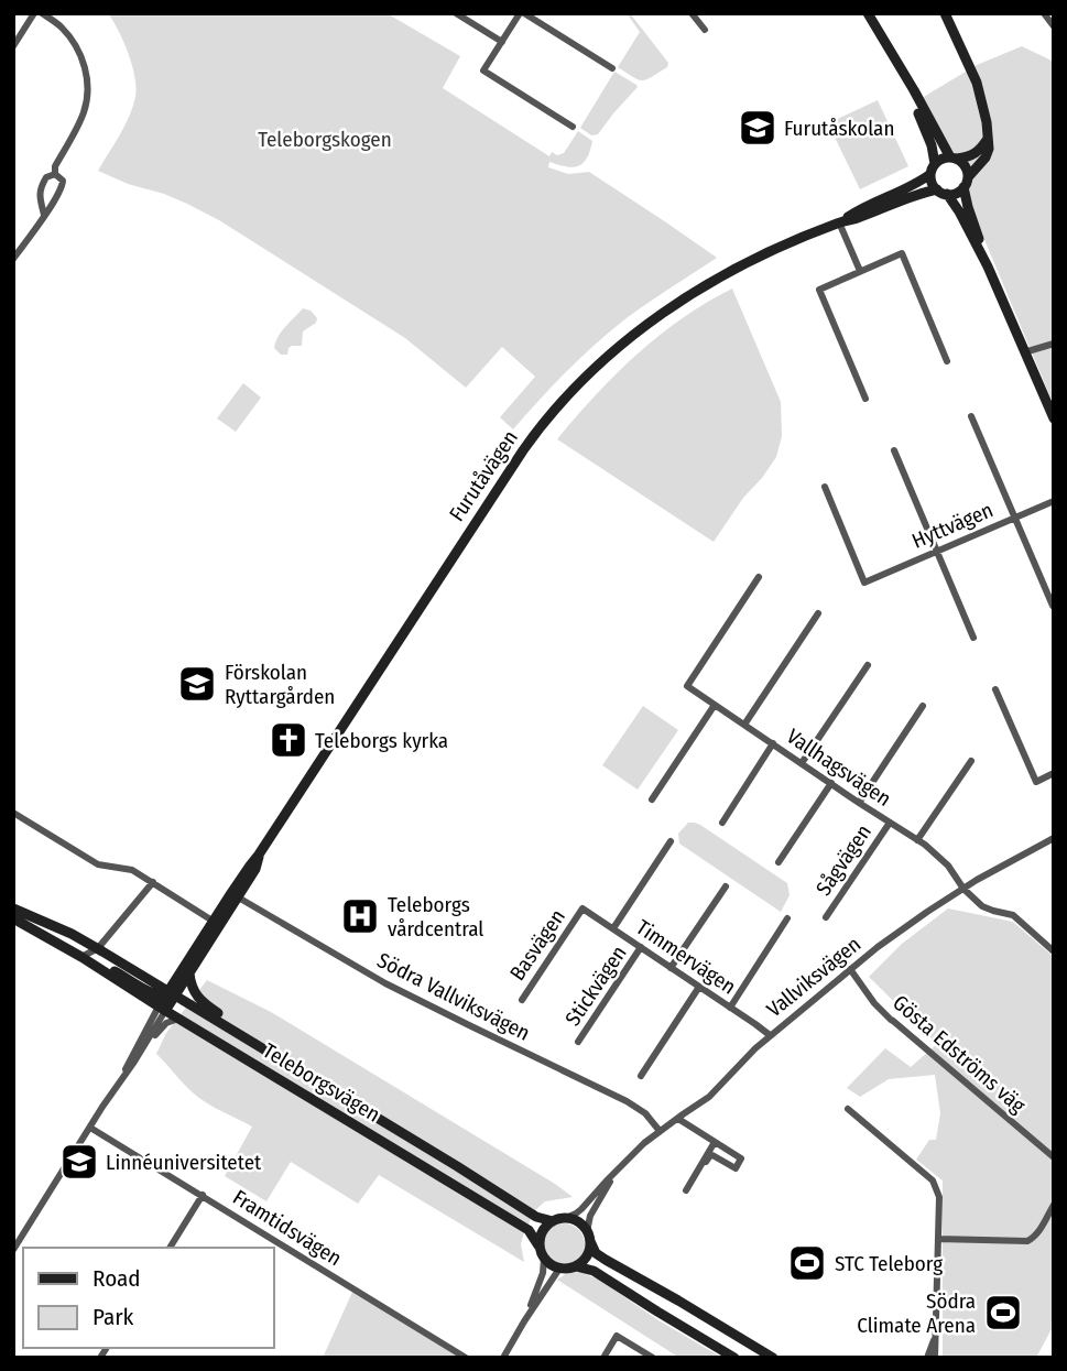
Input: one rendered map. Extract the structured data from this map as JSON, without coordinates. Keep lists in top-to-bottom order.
{
  "streets": {
    "street": [
      "Furutåvägen",
      "Hyttvägen",
      "Vallhagsvägen",
      "Sågvägen",
      "Basvägen",
      "Timmervägen",
      "Vallviksvägen",
      "Stickvägen",
      "Södra Vallviksvägen",
      "Gösta Edströms väg",
      "Teleborgsvägen",
      "Framtidsvägen"
    ]
  },
  "crossings": [
    ["Furutåvägen", "Södra Vallviksvägen"],
    ["Furutåvägen", "Teleborgsvägen"],
    ["Vallhagsvägen", "Sågvägen"],
    ["Vallhagsvägen", "Vallviksvägen"],
    ["Basvägen", "Timmervägen"],
    ["Timmervägen", "Vallviksvägen"],
    ["Timmervägen", "Stickvägen"],
    ["Vallviksvägen", "Södra Vallviksvägen"],
    ["Vallviksvägen", "Gösta Edströms väg"],
    ["Vallviksvägen", "Teleborgsvägen"]
  ],
  "parks": ["Teleborgskogen"],
  "places": {
    "school or university": ["Furutåskolan", "Förskolan Ryttargården", "Linnéuniversitetet"],
    "church": ["Teleborgs kyrka"],
    "hospital": ["Teleborgs vårdcentral"],
    "sports": ["STC Teleborg", "Södra Climate Arena"]
  },
  "legend": ["Road", "Park"]
}
